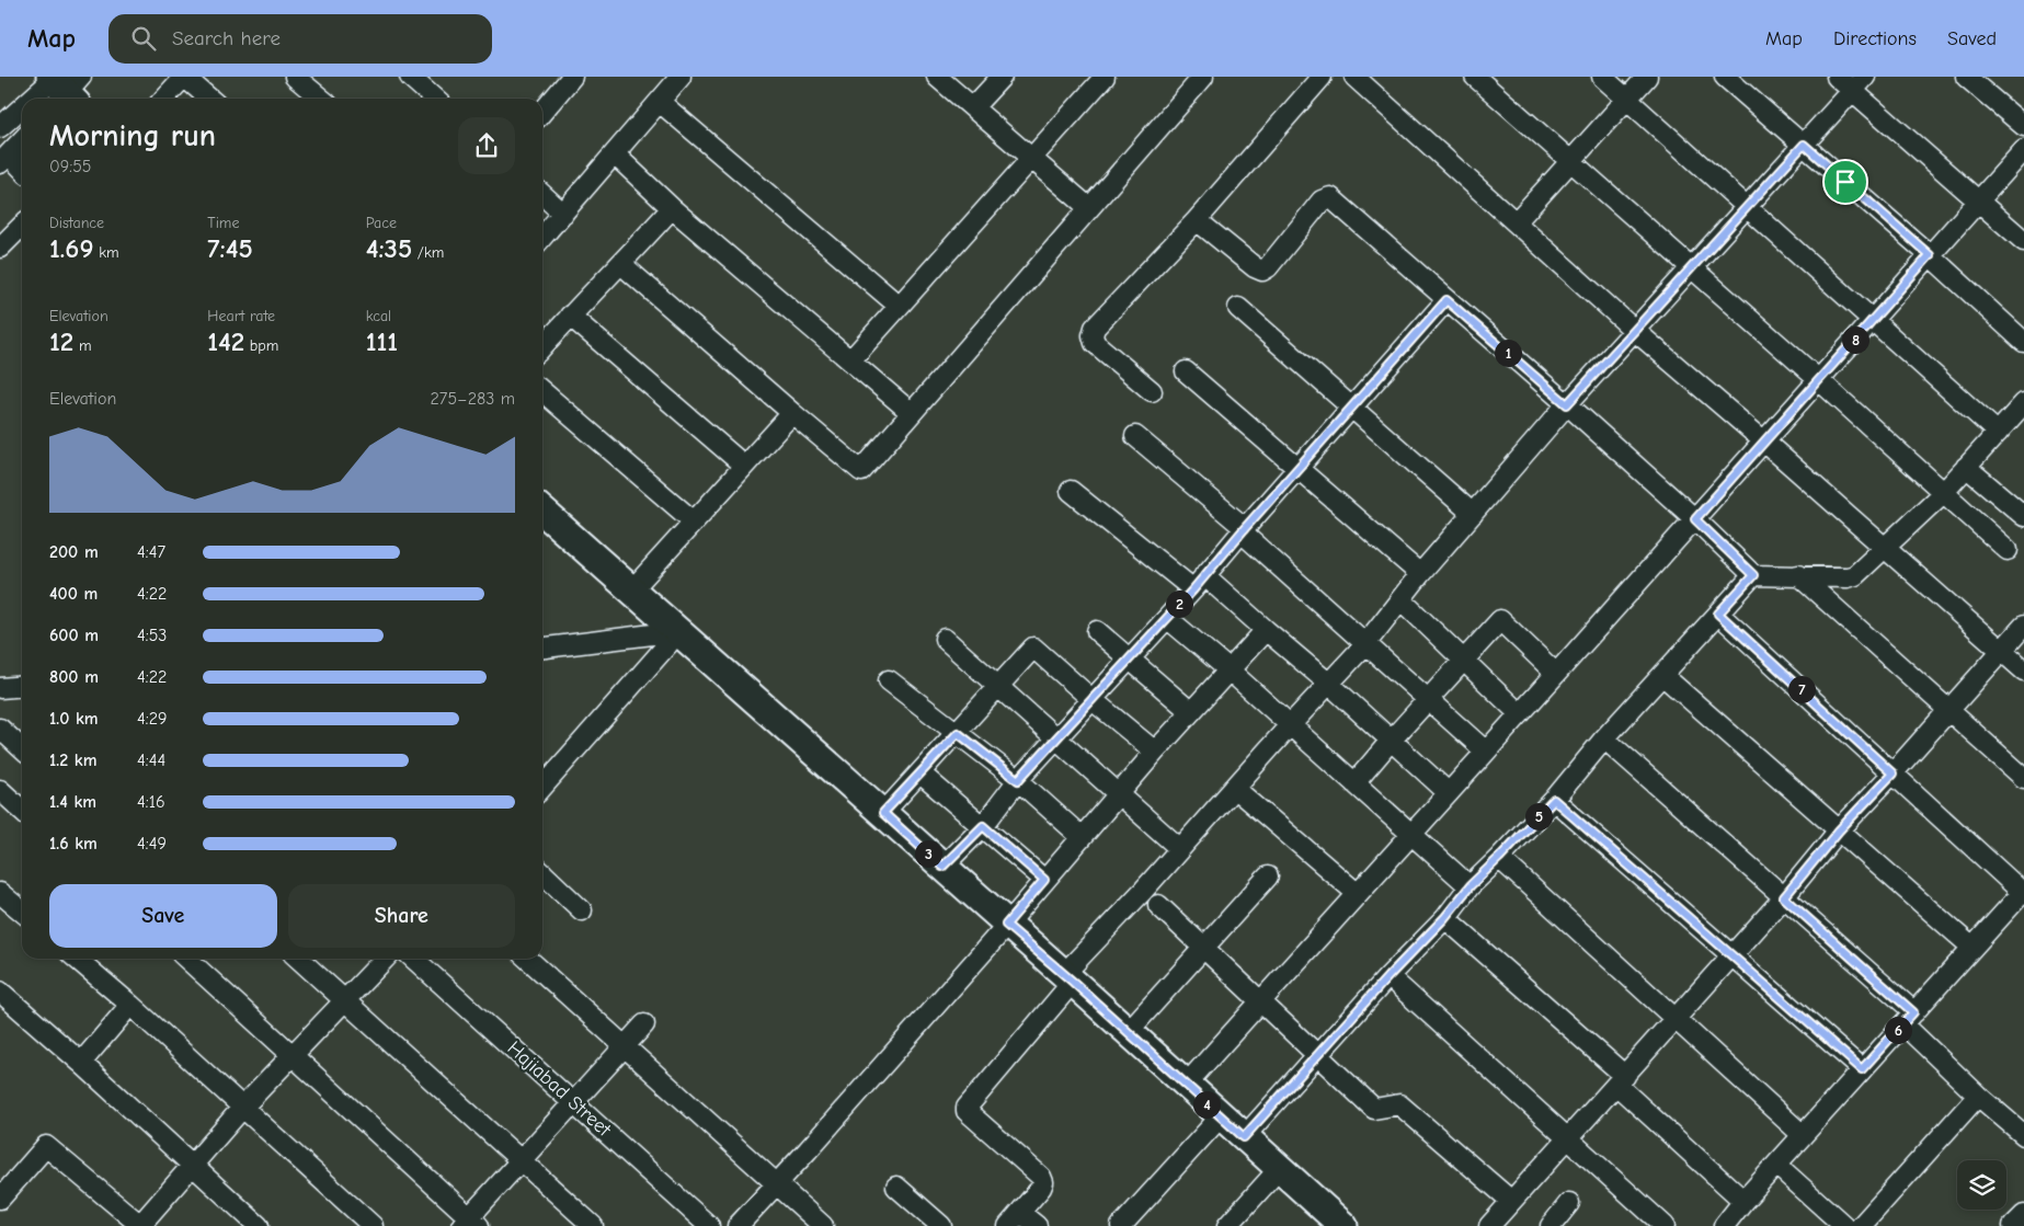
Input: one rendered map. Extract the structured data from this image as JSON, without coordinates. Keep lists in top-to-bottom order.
{
  "streets": {
    "street": ["Hajiabad Street"]
  },
  "page": {
    "header": "Map",
    "search": "Search here",
    "nav": ["Map", "Directions", "Saved"],
    "heading": ["Morning run", "09:55"],
    "stats": [
      ["Distance", "1.69 km"],
      ["Time", "7:45"],
      ["Pace", "4:35 /km"],
      ["Elevation", "12 m"],
      ["Heart rate", "142 bpm"],
      ["kcal", "111"]
    ],
    "pins": [
      "8",
      "1",
      "2",
      "7",
      "5",
      "3",
      "6",
      "4"
    ],
    "chart": ["Elevation", "275–283 m"],
    "list": [
      {
        "name": "200 m",
        "note": "4:47"
      },
      {
        "name": "400 m",
        "note": "4:22"
      },
      {
        "name": "600 m",
        "note": "4:53"
      },
      {
        "name": "800 m",
        "note": "4:22"
      },
      {
        "name": "1.0 km",
        "note": "4:29"
      },
      {
        "name": "1.2 km",
        "note": "4:44"
      },
      {
        "name": "1.4 km",
        "note": "4:16"
      },
      {
        "name": "1.6 km",
        "note": "4:49"
      }
    ],
    "buttons": ["Save", "Share"]
  }
}
